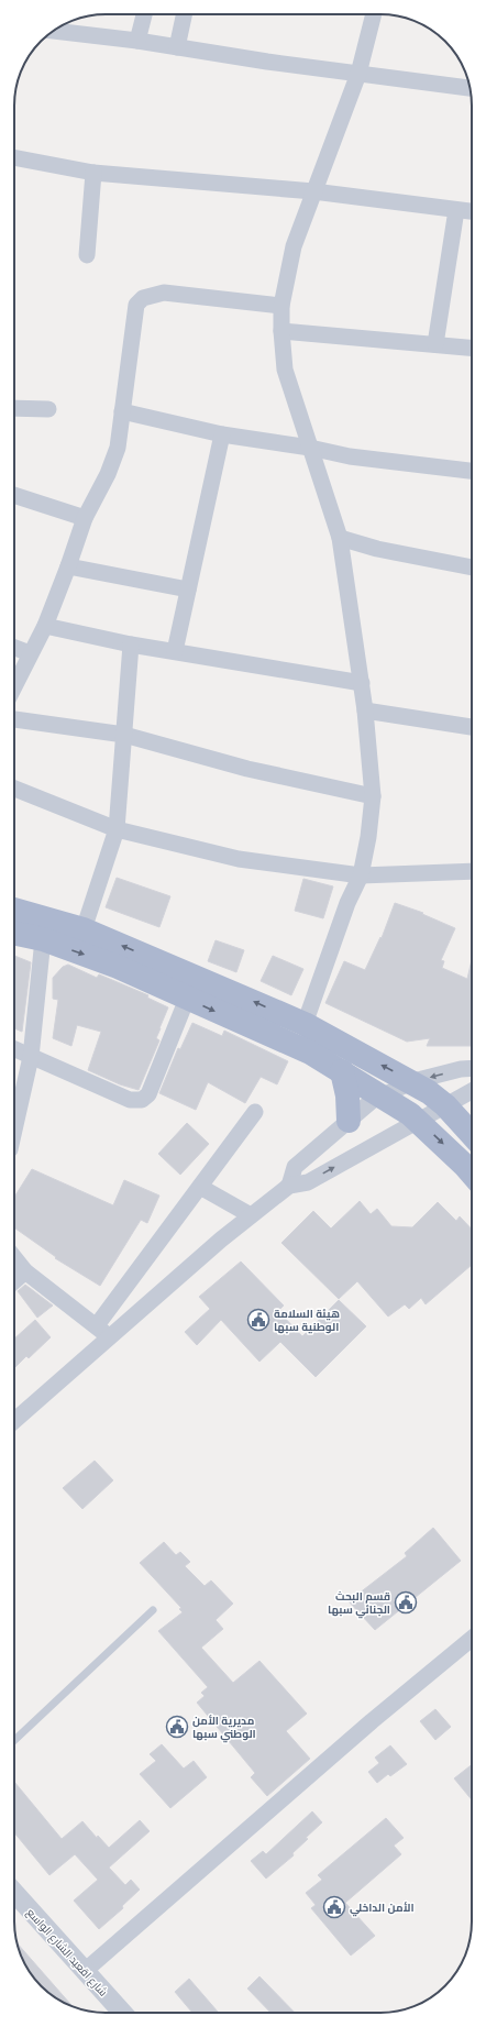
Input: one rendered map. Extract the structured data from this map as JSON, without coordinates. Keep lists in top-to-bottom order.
{
  "streets": {
    "street": ["شارع اقعيد الشارع الواسع"]
  },
  "places": {
    "public building": [
      "هيئة السلامة الوطنية سبها",
      "قسم البحث الجنائي سبها",
      "مديرية الأمن الوطني سبها",
      "الأمن الداخلي"
    ]
  }
}
